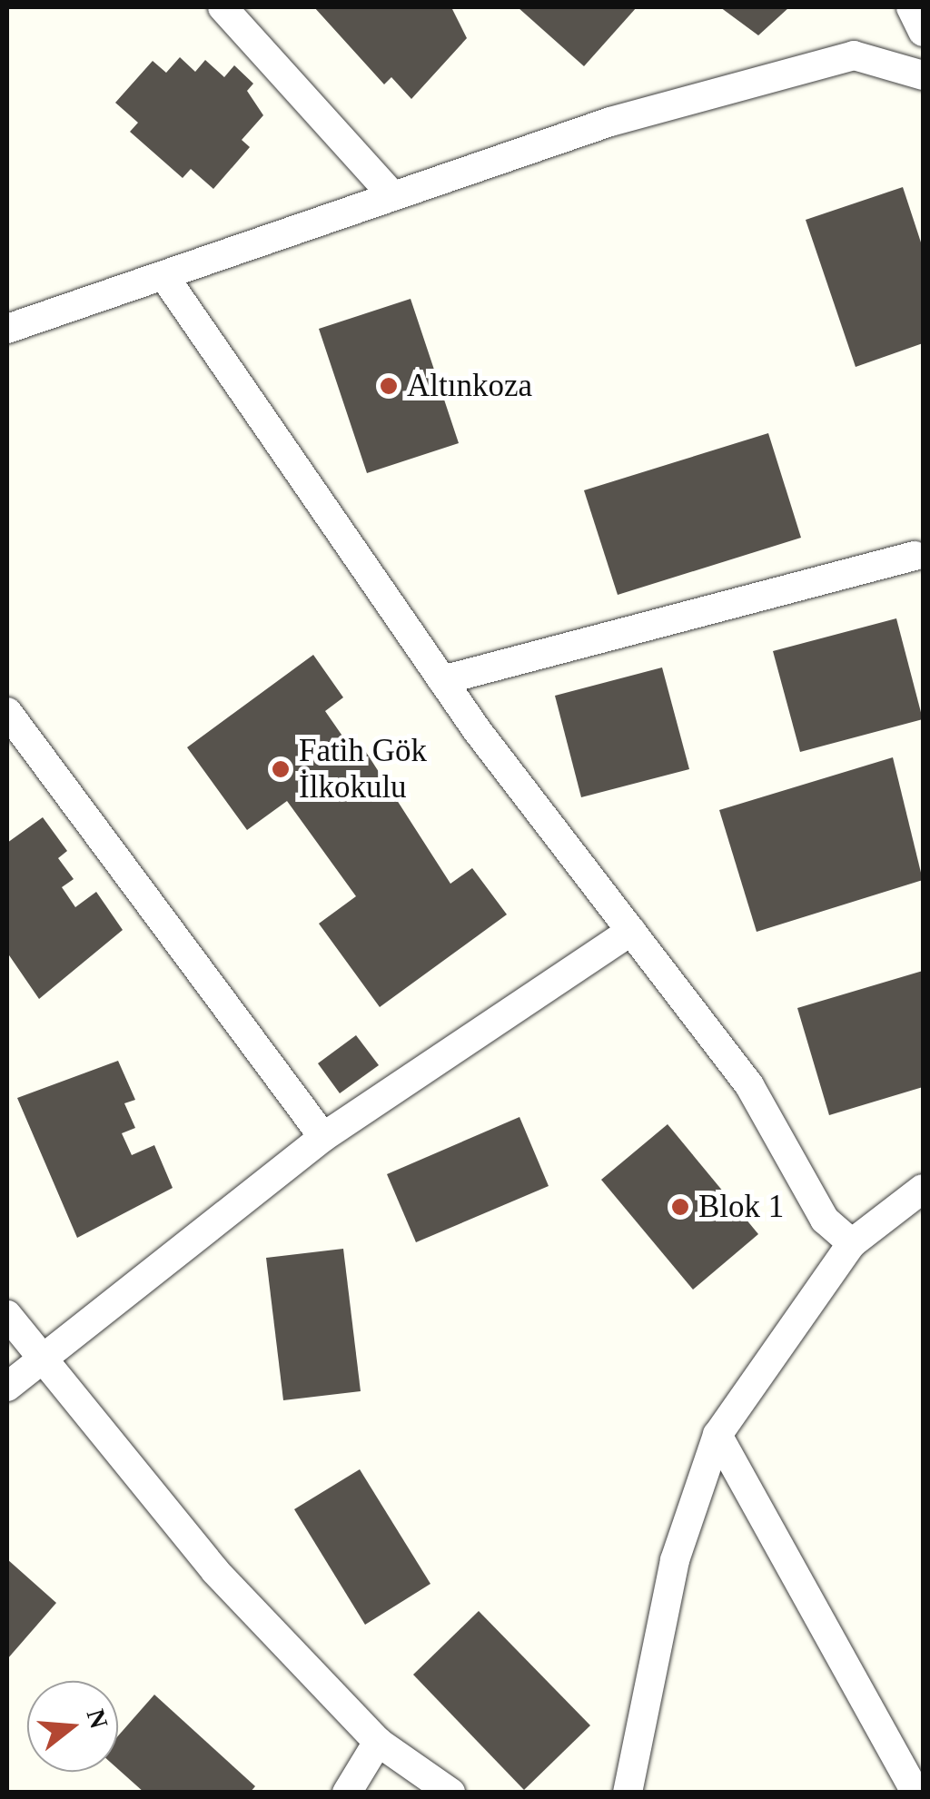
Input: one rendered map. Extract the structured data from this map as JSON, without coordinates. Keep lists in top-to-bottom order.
{
  "places": ["Altınkoza", "Fatih Gök İlkokulu", "Blok 1"],
  "north": "right"
}
